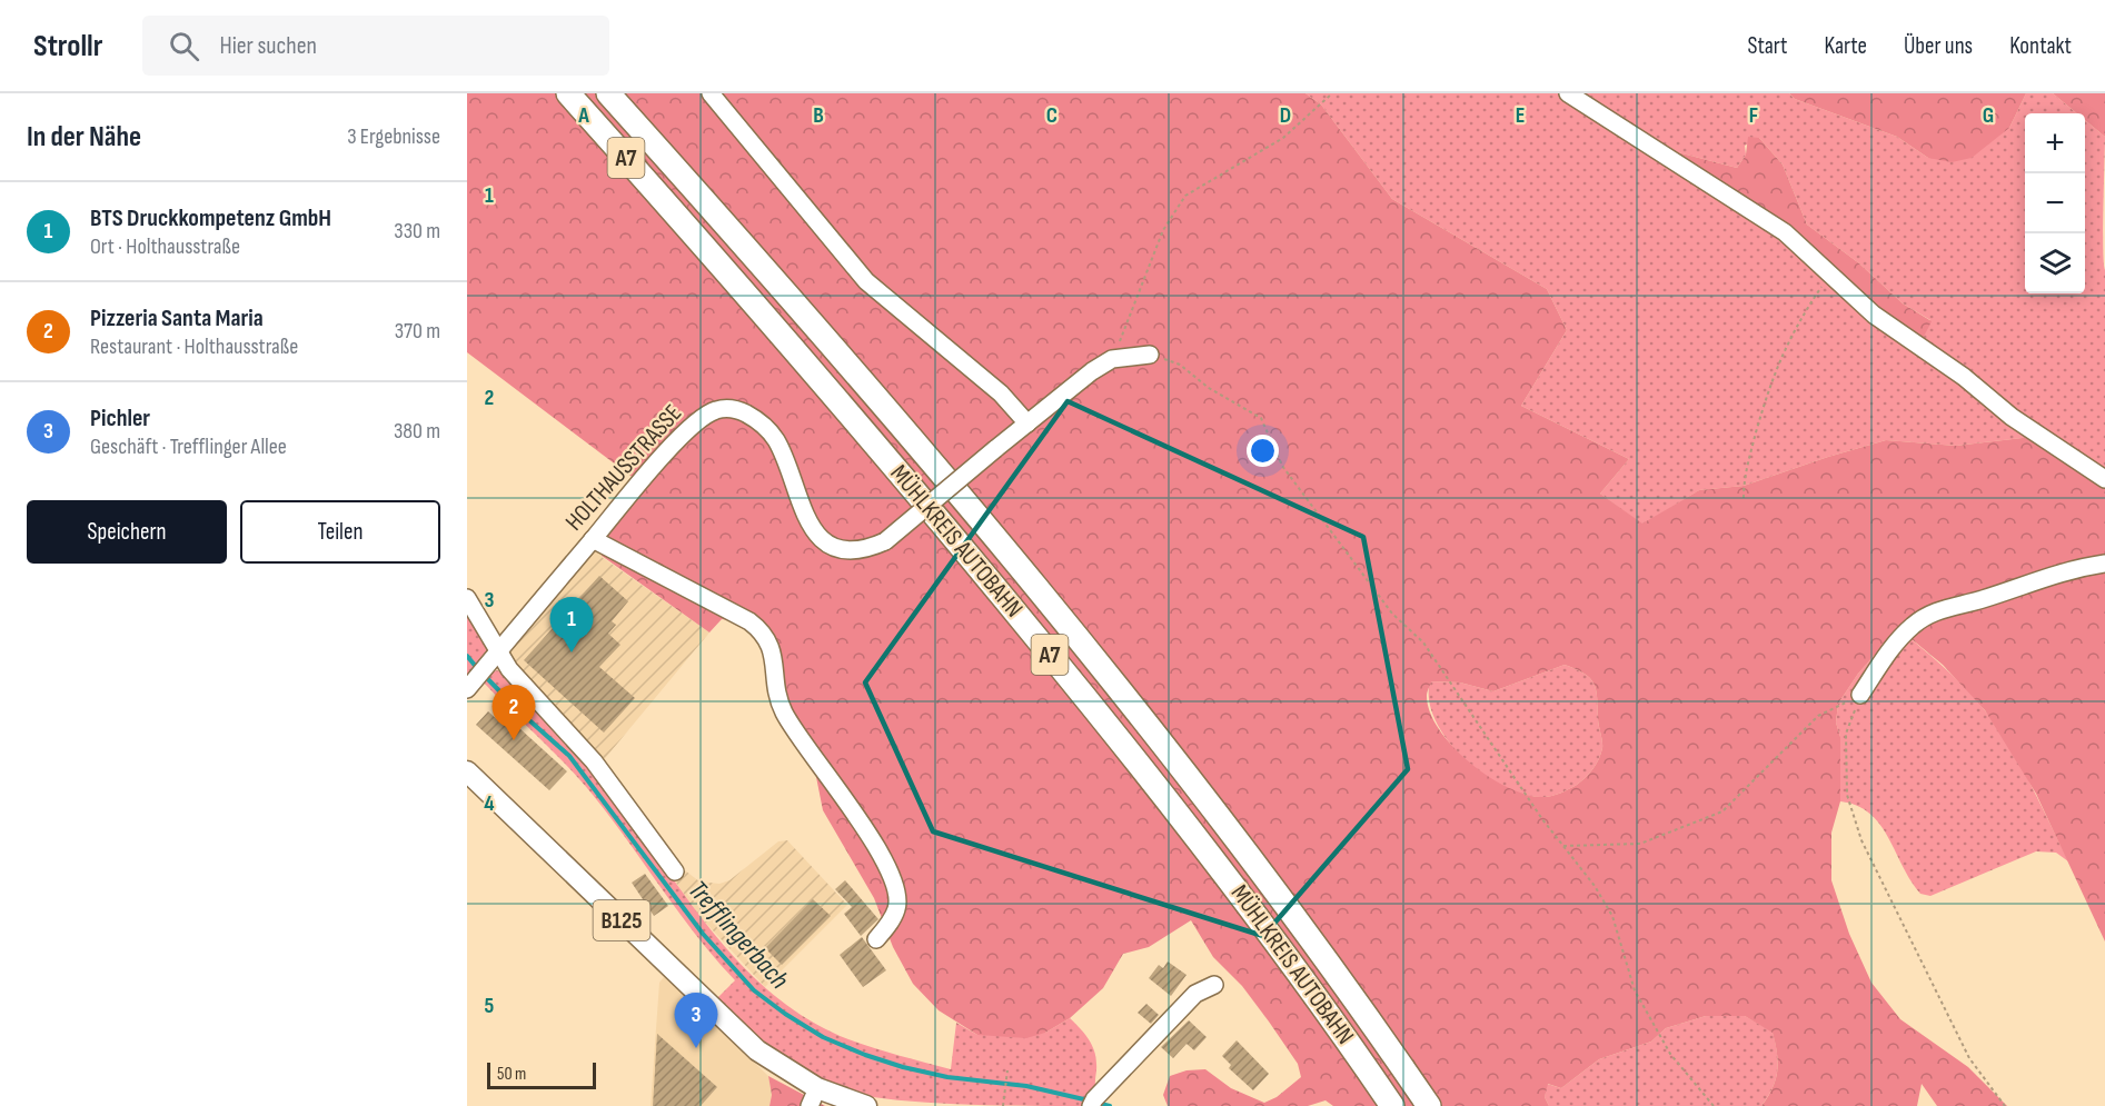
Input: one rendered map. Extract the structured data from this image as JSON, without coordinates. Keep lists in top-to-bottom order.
{
  "streets": {
    "highway": ["A7", "MÜHLKREIS AUTOBAHN"],
    "main road": ["B125"],
    "street": ["HOLTHAUSSTRASSE"]
  },
  "water": ["Trefflingerbach"],
  "scale_bar": "50 m",
  "page": {
    "header": "Strollr",
    "search": "Hier suchen",
    "nav": [
      "Start",
      "Karte",
      "Über uns",
      "Kontakt"
    ],
    "heading": ["In der Nähe", "3 Ergebnisse"],
    "map_buttons": ["+", "−"],
    "list": [
      {
        "mark": "1",
        "name": "BTS Druckkompetenz GmbH",
        "note": "Ort · Holthausstraße",
        "value": "330 m"
      },
      {
        "mark": "2",
        "name": "Pizzeria Santa Maria",
        "note": "Restaurant · Holthausstraße",
        "value": "370 m"
      },
      {
        "mark": "3",
        "name": "Pichler",
        "note": "Geschäft · Trefflinger Allee",
        "value": "380 m"
      }
    ],
    "buttons": ["Speichern", "Teilen"],
    "pins": ["1", "2", "3"],
    "scale": "50 m"
  },
  "grid": {
    "columns": [
      "A",
      "B",
      "C",
      "D",
      "E",
      "F",
      "G"
    ],
    "rows": [
      "1",
      "2",
      "3",
      "4",
      "5"
    ]
  }
}
